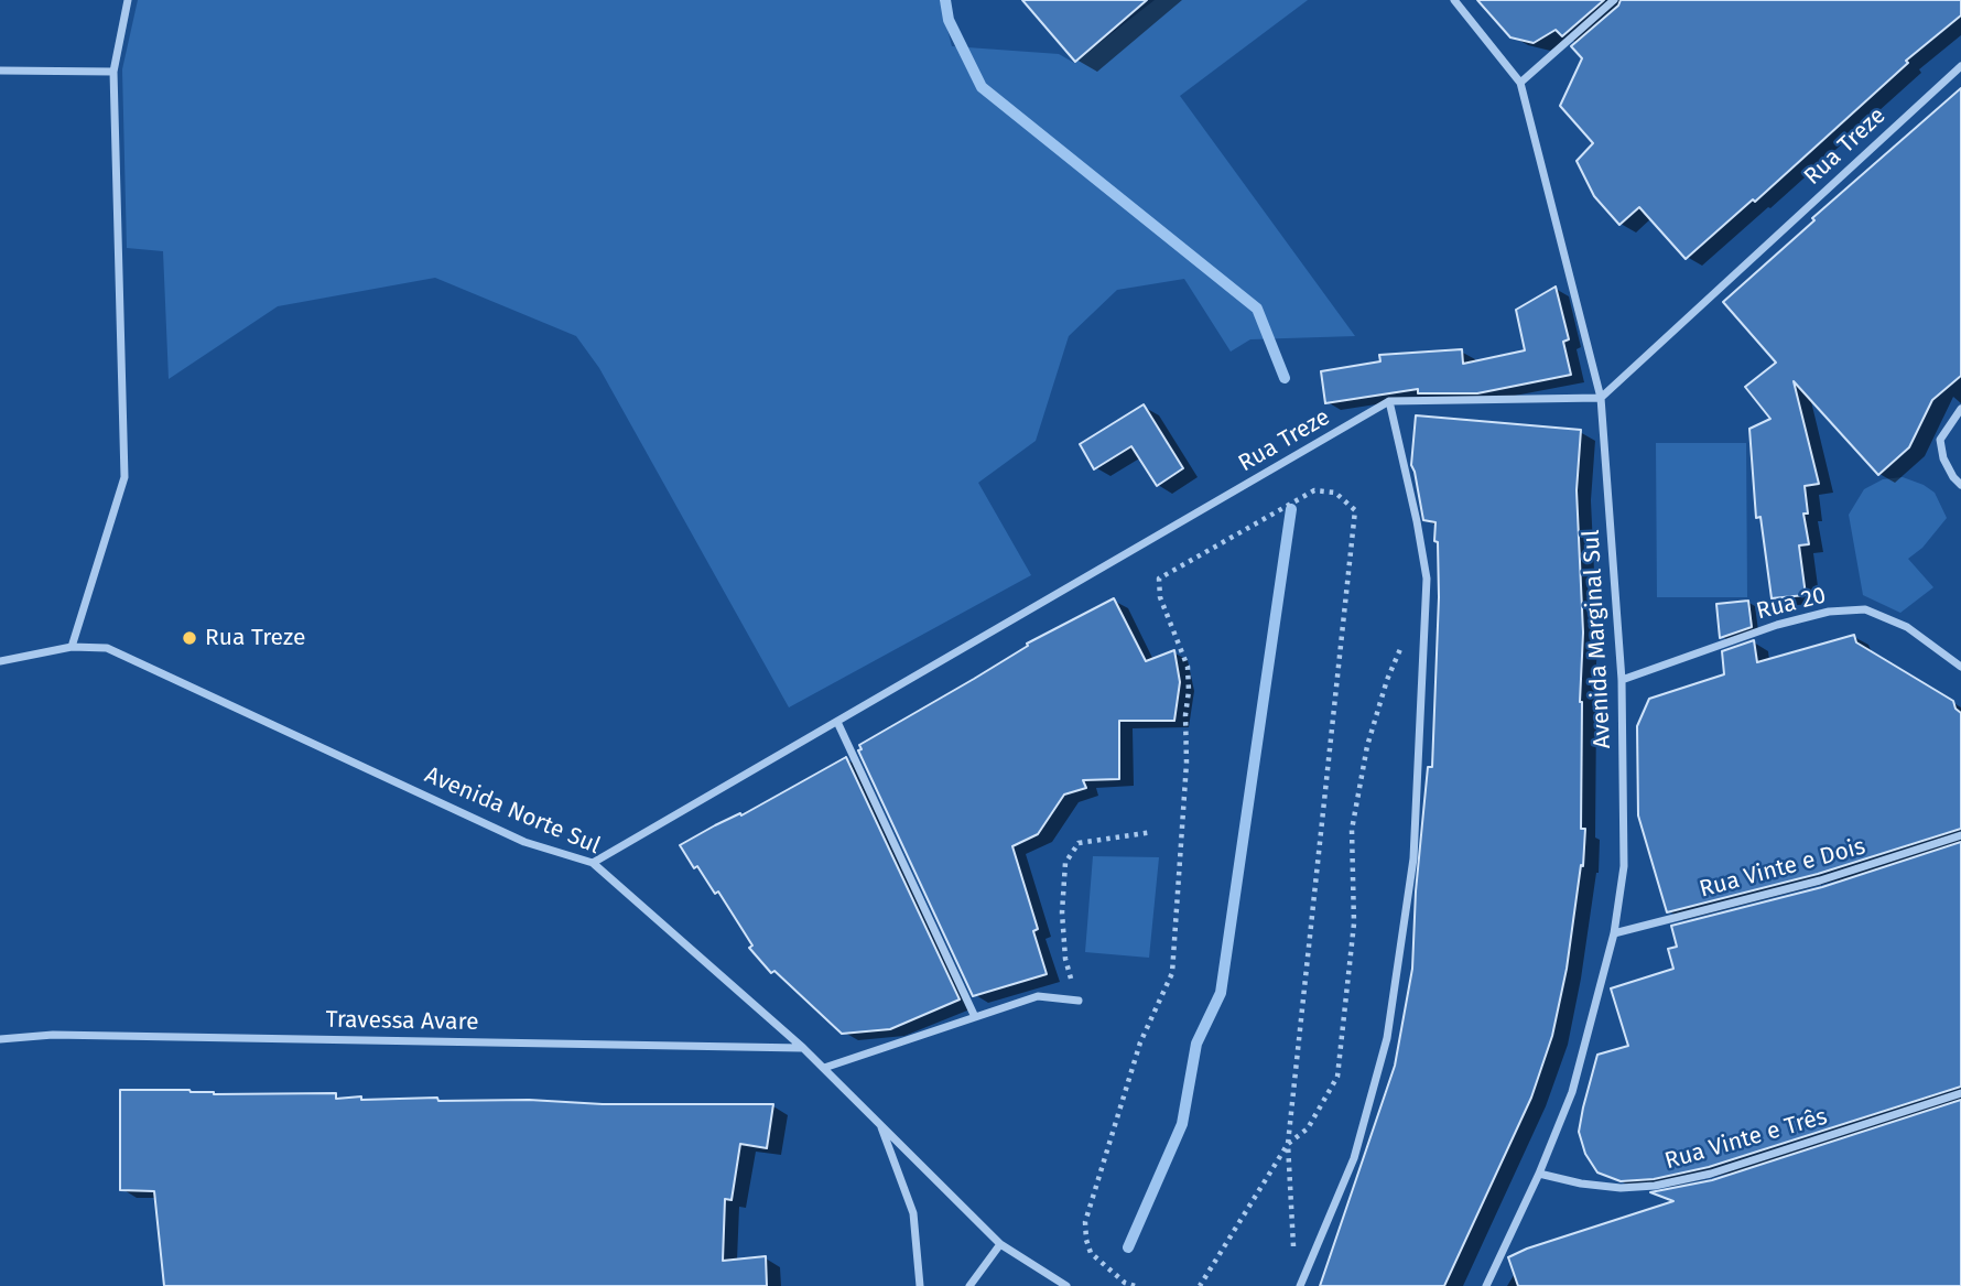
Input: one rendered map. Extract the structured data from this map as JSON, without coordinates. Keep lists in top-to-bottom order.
{
  "streets": {
    "street": [
      "Rua Treze",
      "Rua 20",
      "Avenida Marginal Sul",
      "Avenida Norte Sul",
      "Rua Vinte e Dois",
      "Travessa Avare",
      "Rua Vinte e Três"
    ]
  },
  "crossings": [
    ["Rua Treze", "Avenida Marginal Sul"],
    ["Rua Treze", "Avenida Norte Sul"],
    ["Rua 20", "Avenida Marginal Sul"],
    ["Avenida Marginal Sul", "Rua Vinte e Dois"],
    ["Avenida Marginal Sul", "Rua Vinte e Três"],
    ["Avenida Norte Sul", "Travessa Avare"]
  ],
  "places": ["Rua Treze"]
}
